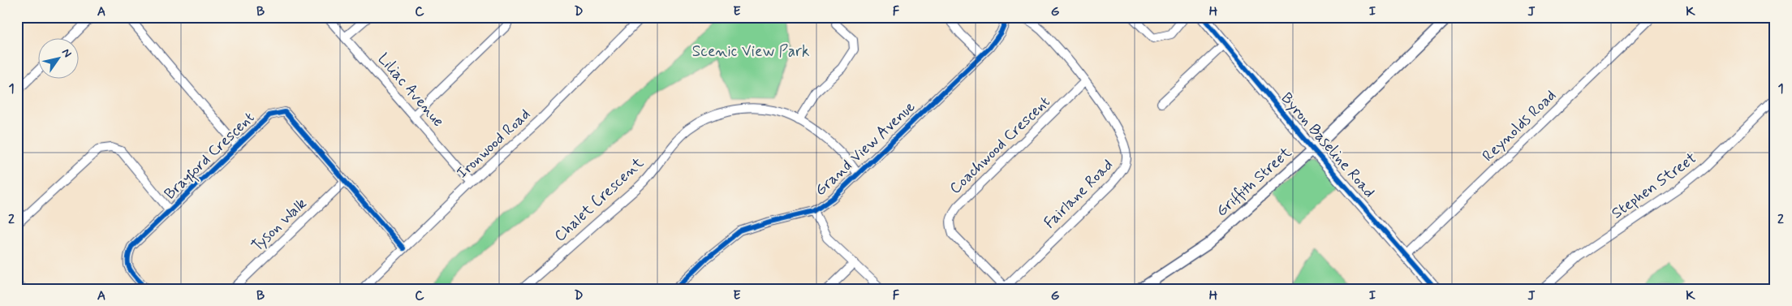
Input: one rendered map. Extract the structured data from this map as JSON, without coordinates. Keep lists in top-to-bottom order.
{
  "streets": {
    "main road": ["Byron Baseline Road"],
    "street": [
      "Liliac Avenue",
      "Reynolds Road",
      "Ironwood Road",
      "Coachwood Crescent",
      "Grand View Avenue",
      "Brayford Crescent",
      "Griffith Street",
      "Stephen Street",
      "Fairlane Road",
      "Chalet Crescent",
      "Tyson Walk"
    ]
  },
  "crossings": [
    ["Liliac Avenue", "Ironwood Road"],
    ["Reynolds Road", "Byron Baseline Road"],
    ["Ironwood Road", "Brayford Crescent"],
    ["Coachwood Crescent", "Fairlane Road"],
    ["Byron Baseline Road", "Griffith Street"],
    ["Grand View Avenue", "Chalet Crescent"],
    ["Brayford Crescent", "Tyson Walk"]
  ],
  "parks": ["Scenic View Park"],
  "north": "top right",
  "grid": {
    "columns": [
      "A",
      "B",
      "C",
      "D",
      "E",
      "F",
      "G",
      "H",
      "I",
      "J",
      "K"
    ],
    "rows": ["1", "2"]
  }
}
